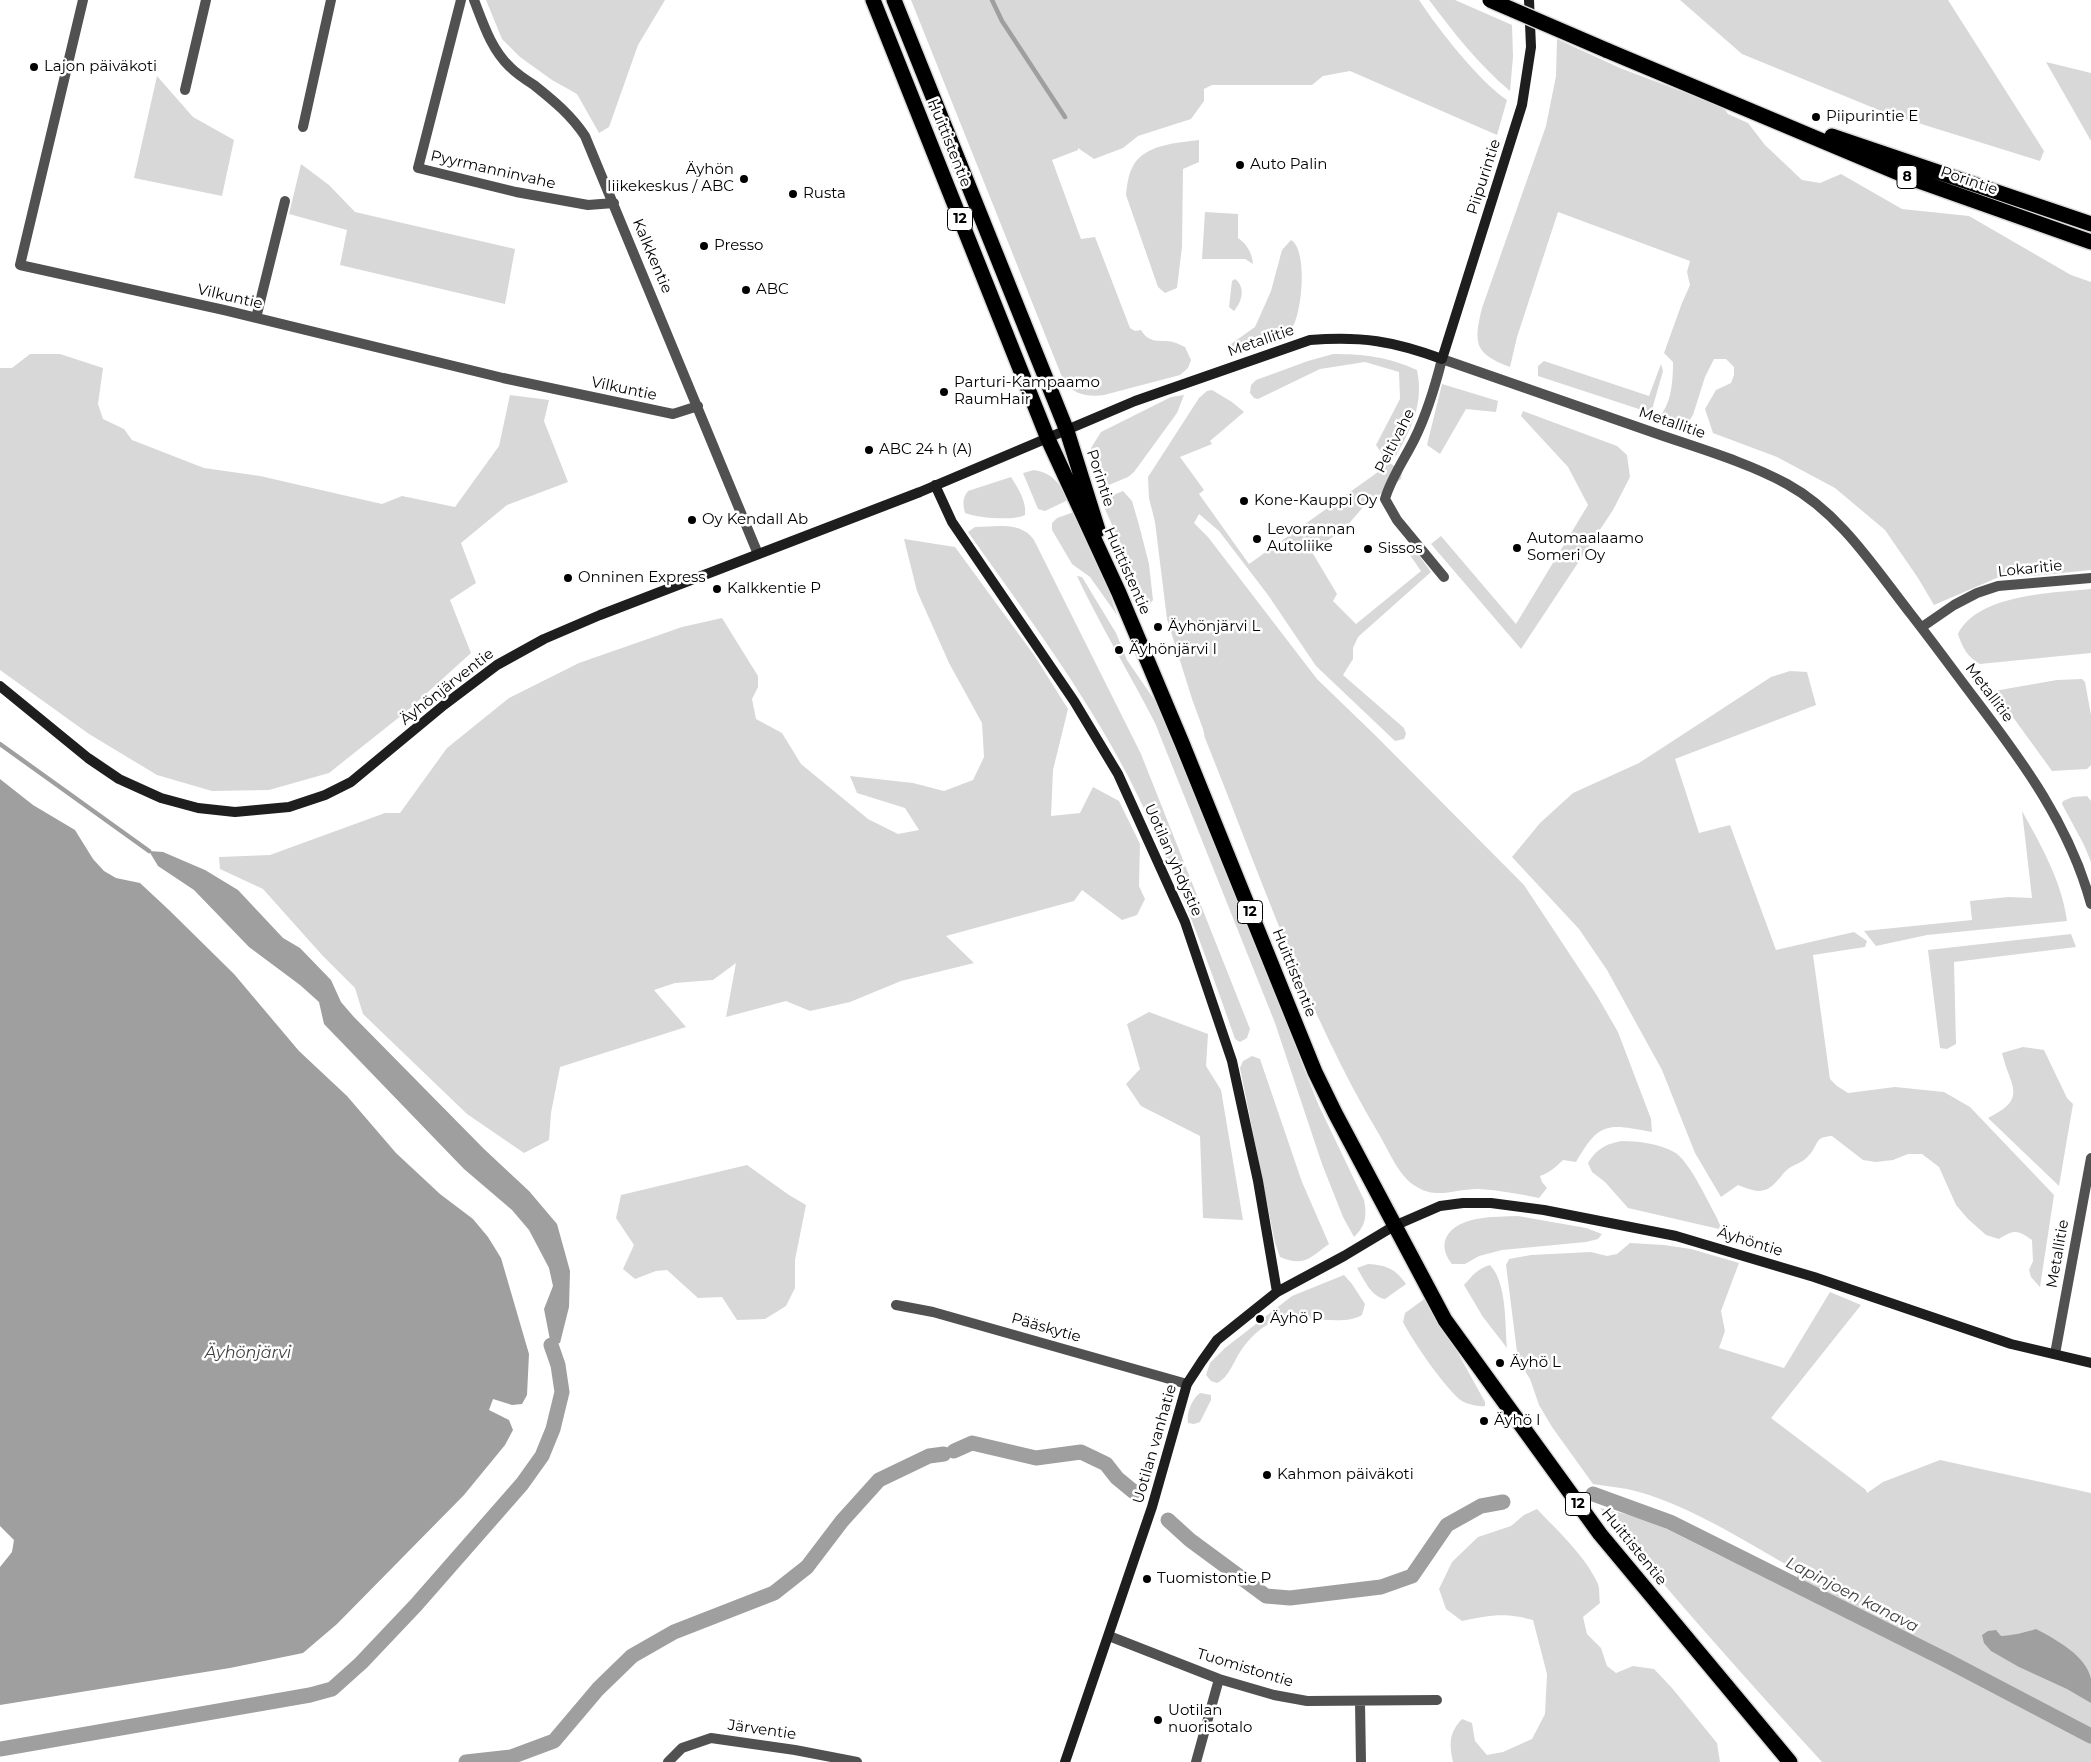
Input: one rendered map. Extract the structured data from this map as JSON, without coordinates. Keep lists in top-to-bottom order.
{
  "streets": {
    "highway": [
      "Huittistentie",
      "8",
      "Porintie",
      "12"
    ],
    "main road": [
      "Piipurintie",
      "Metallitie",
      "Äyhönjärventie",
      "Uotilan yhdystie",
      "Äyhöntie",
      "Uotilan vanhatie"
    ],
    "street": [
      "Pyyrmanninvahe",
      "Kalkkentie",
      "Vilkuntie",
      "Peltivahe",
      "Lokaritie",
      "Pääskytie",
      "Tuomistontie",
      "Järventie"
    ]
  },
  "crossings": [
    ["Huittistentie", "Porintie"],
    ["Huittistentie", "Metallitie"],
    ["Huittistentie", "Äyhönjärventie"],
    ["Huittistentie", "Äyhöntie"],
    ["Huittistentie", "Uotilan vanhatie"],
    ["Pyyrmanninvahe", "Kalkkentie"],
    ["Piipurintie", "Metallitie"],
    ["Piipurintie", "Peltivahe"],
    ["Porintie", "Metallitie"],
    ["Kalkkentie", "Vilkuntie"],
    ["Kalkkentie", "Äyhönjärventie"],
    ["Metallitie", "Peltivahe"],
    ["Metallitie", "Lokaritie"],
    ["Metallitie", "Äyhönjärventie"],
    ["Metallitie", "Äyhöntie"],
    ["Äyhönjärventie", "Uotilan yhdystie"],
    ["Uotilan yhdystie", "Uotilan vanhatie"],
    ["Äyhöntie", "Uotilan vanhatie"],
    ["Pääskytie", "Uotilan vanhatie"],
    ["Uotilan vanhatie", "Tuomistontie"]
  ],
  "water": ["Äyhönjärvi", "Lapinjoen kanava"],
  "places": [
    "Lajon päiväkoti",
    "Piipurintie E",
    "Auto Palin",
    "Äyhön liikekeskus / ABC",
    "Rusta",
    "Presso",
    "ABC",
    "Parturi-Kampaamo RaumHair",
    "ABC 24 h (A)",
    "Kone-Kauppi Oy",
    "Oy Kendall Ab",
    "Levorannan Autoliike",
    "Automaalaamo Someri Oy",
    "Sissos",
    "Onninen Express",
    "Kalkkentie P",
    "Äyhönjärvi L",
    "Äyhönjärvi I",
    "Äyhö P",
    "Äyhö L",
    "Äyhö I",
    "Kahmon päiväkoti",
    "Tuomistontie P",
    "Uotilan nuorisotalo"
  ]
}
